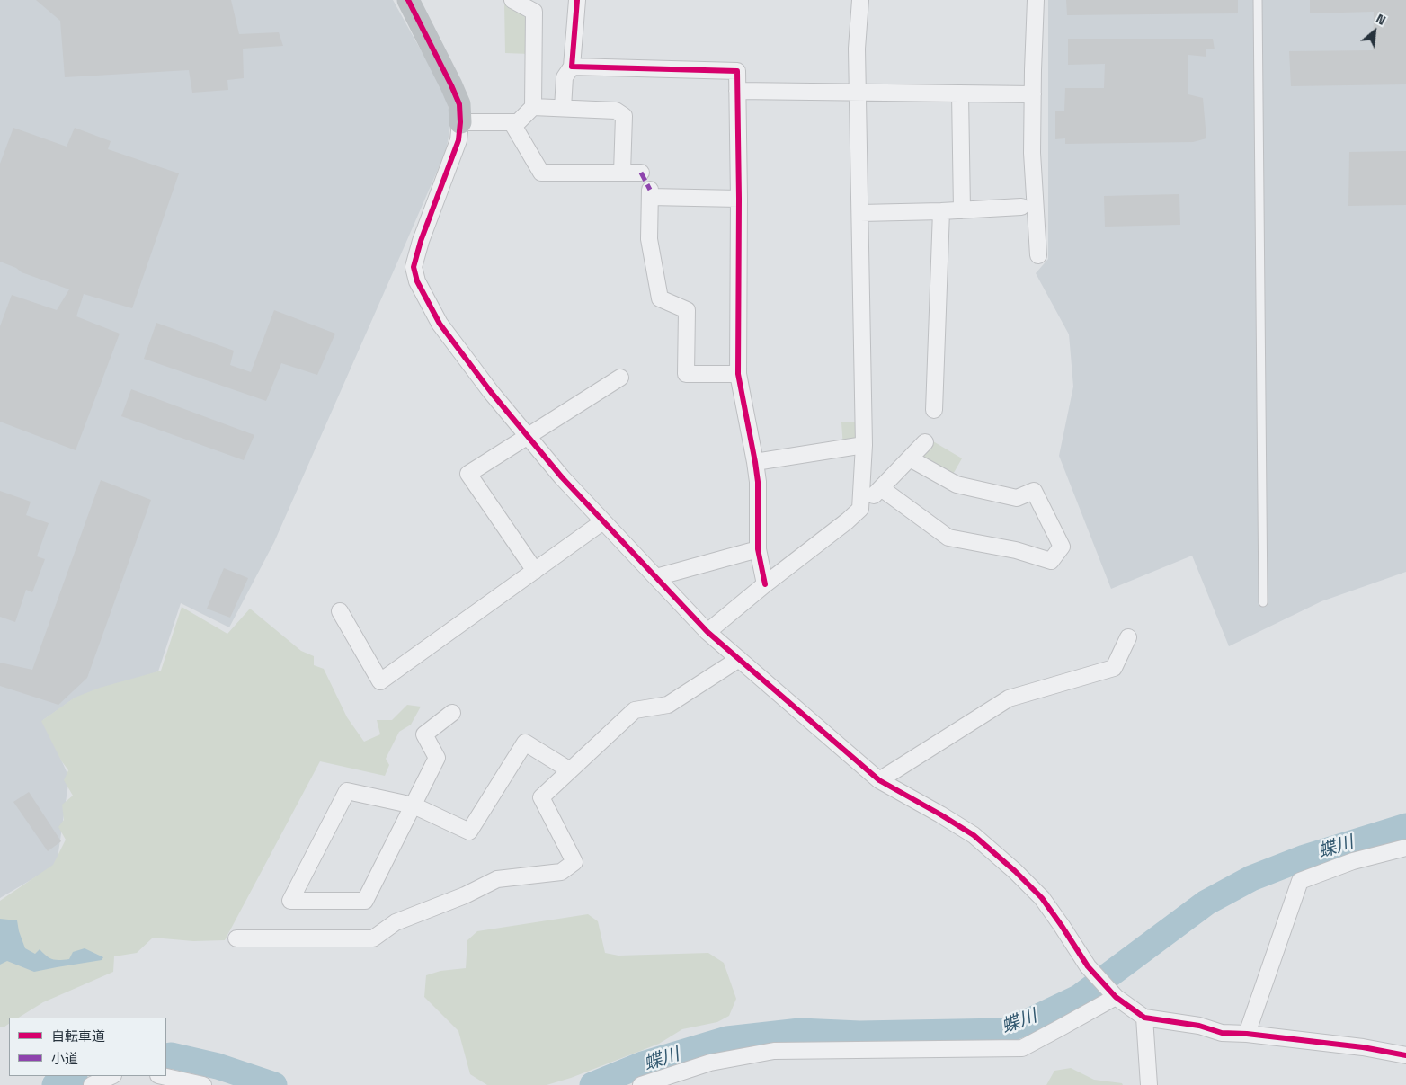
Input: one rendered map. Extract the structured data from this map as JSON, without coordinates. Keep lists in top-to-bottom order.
{
  "water": ["蝶川"],
  "legend": ["自転車道", "小道"],
  "north": "top right"
}
